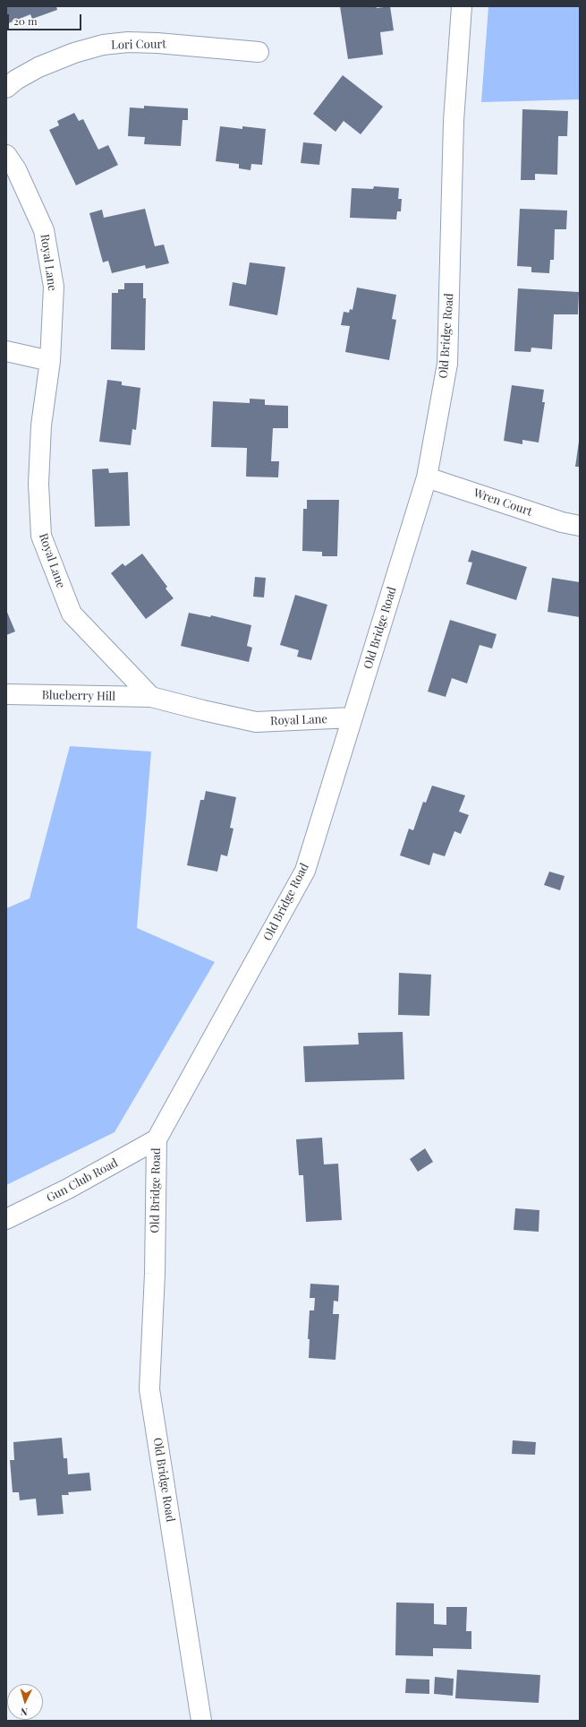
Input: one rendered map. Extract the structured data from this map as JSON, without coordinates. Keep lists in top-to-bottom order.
{
  "streets": {
    "street": [
      "Lori Court",
      "Royal Lane",
      "Old Bridge Road",
      "Wren Court",
      "Blueberry Hill",
      "Gun Club Road"
    ]
  },
  "crossings": [
    ["Royal Lane", "Old Bridge Road"],
    ["Royal Lane", "Blueberry Hill"],
    ["Old Bridge Road", "Wren Court"],
    ["Old Bridge Road", "Gun Club Road"]
  ],
  "scale_bar": "20 m",
  "north": "bottom"
}
